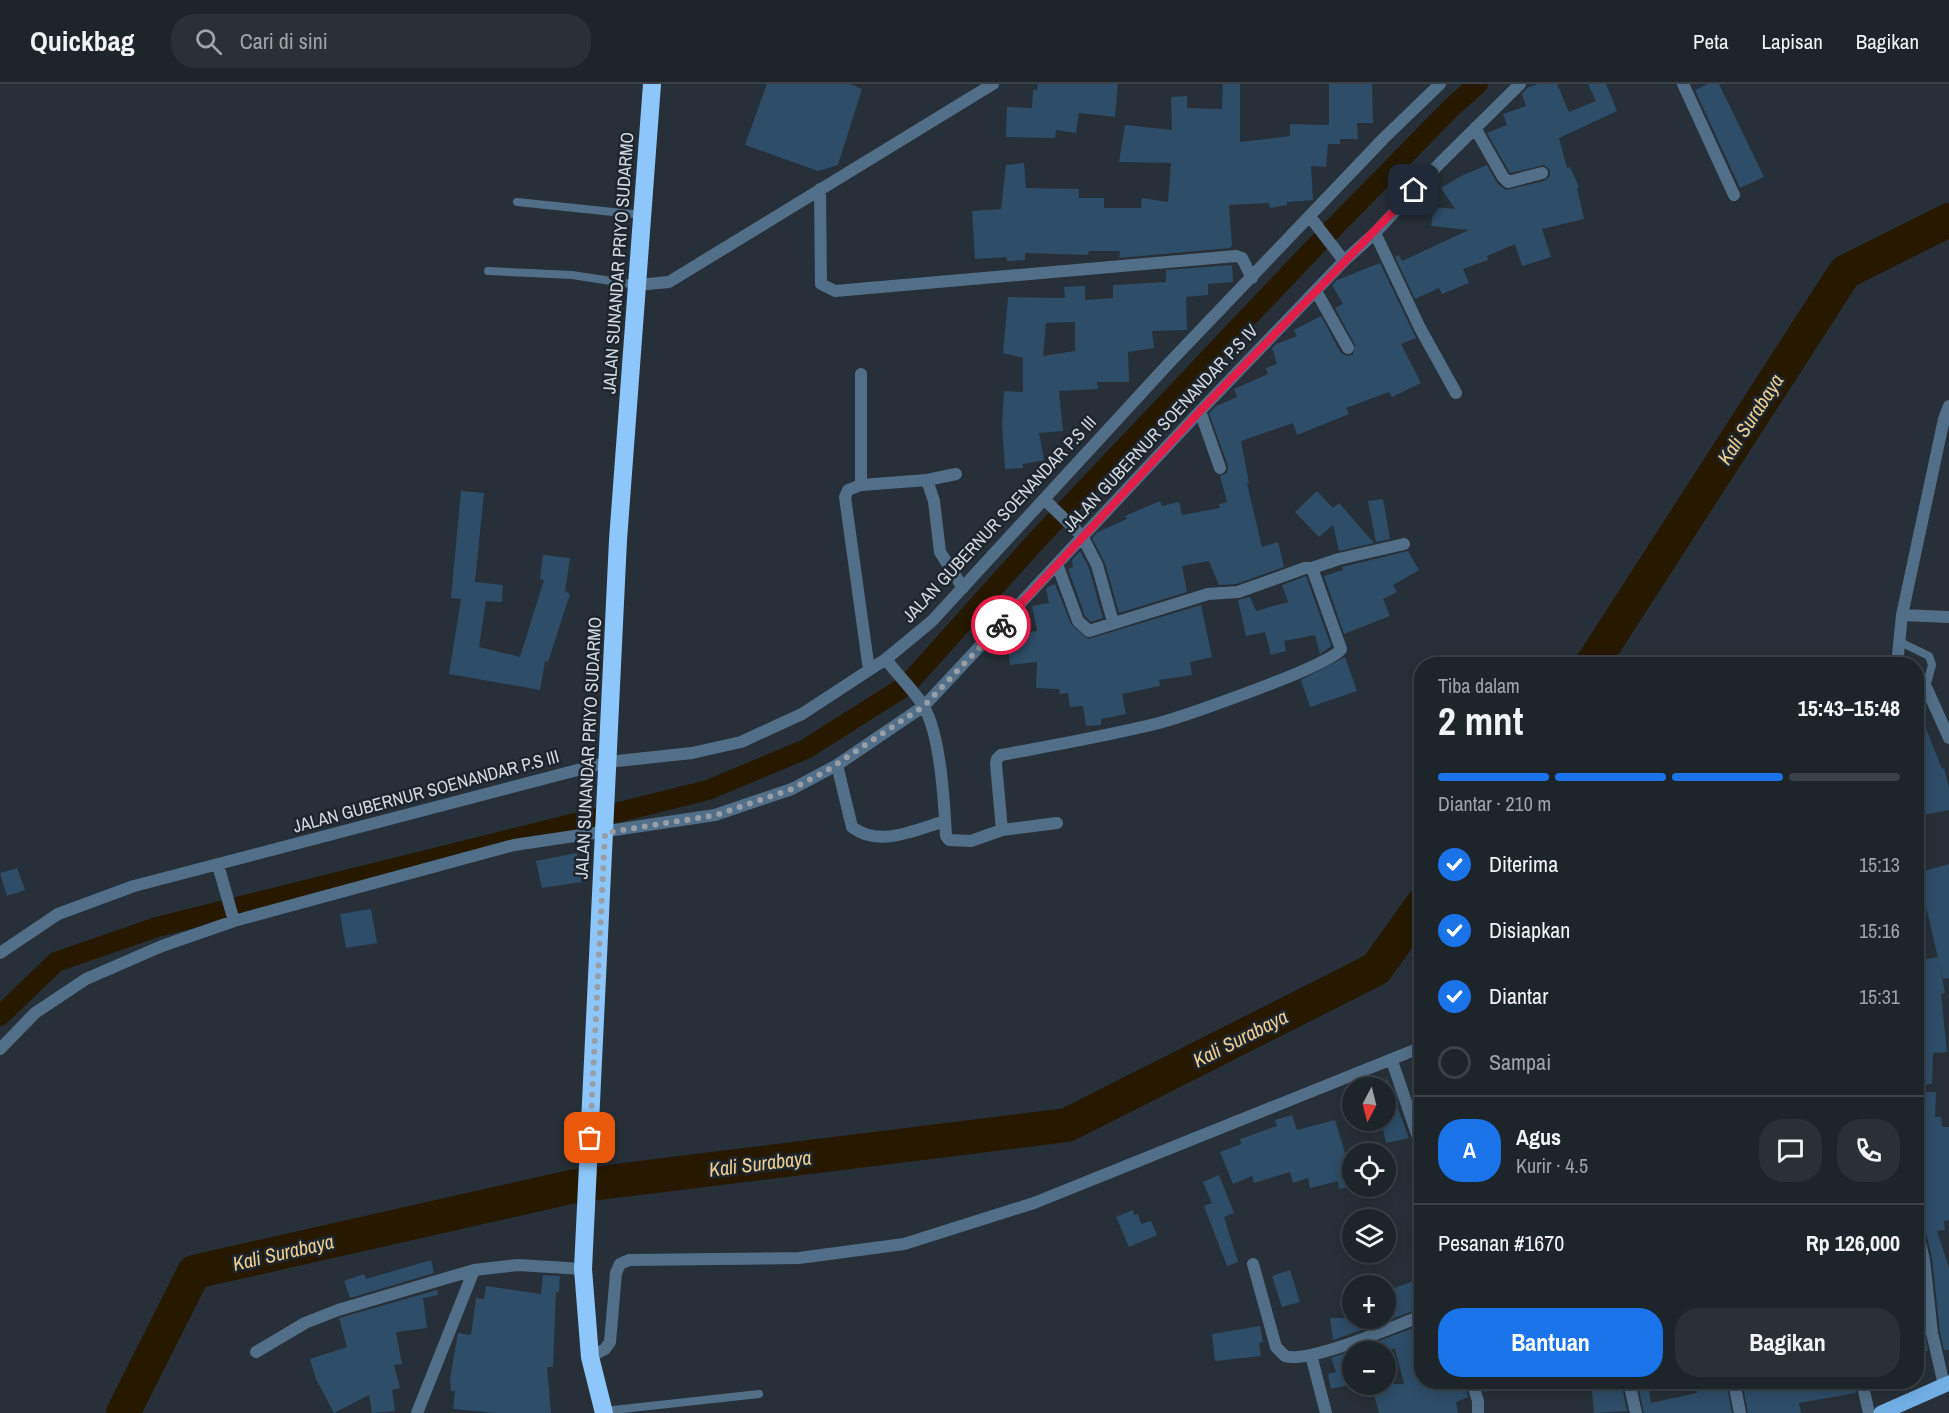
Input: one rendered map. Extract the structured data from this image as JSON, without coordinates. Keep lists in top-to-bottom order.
{
  "streets": {
    "highway": ["JALAN SUNANDAR PRIYO SUDARMO"],
    "street": ["JALAN GUBERNUR SOENANDAR P.S IV", "JALAN GUBERNUR SOENANDAR P.S III"]
  },
  "crossings": [
    ["JALAN SUNANDAR PRIYO SUDARMO", "JALAN GUBERNUR SOENANDAR P.S IV"],
    ["JALAN SUNANDAR PRIYO SUDARMO", "JALAN GUBERNUR SOENANDAR P.S III"]
  ],
  "water": ["Kali Surabaya"],
  "north": "bottom",
  "page": {
    "header": "Quickbag",
    "search": "Cari di sini",
    "nav": ["Peta", "Lapisan", "Bagikan"],
    "heading": ["2 mnt", "Tiba dalam", "15:43–15:48"],
    "panel": [
      "Agus",
      "Kurir · 4.5",
      "Pesanan #1670",
      "Rp 126,000"
    ],
    "bar": "Diantar · 210 m",
    "list": [
      ["Diterima", "15:13"],
      ["Disiapkan", "15:16"],
      ["Diantar", "15:31"],
      "Sampai"
    ],
    "map_buttons": ["+", "−"],
    "round": "A",
    "buttons": ["Bantuan", "Bagikan"]
  }
}
